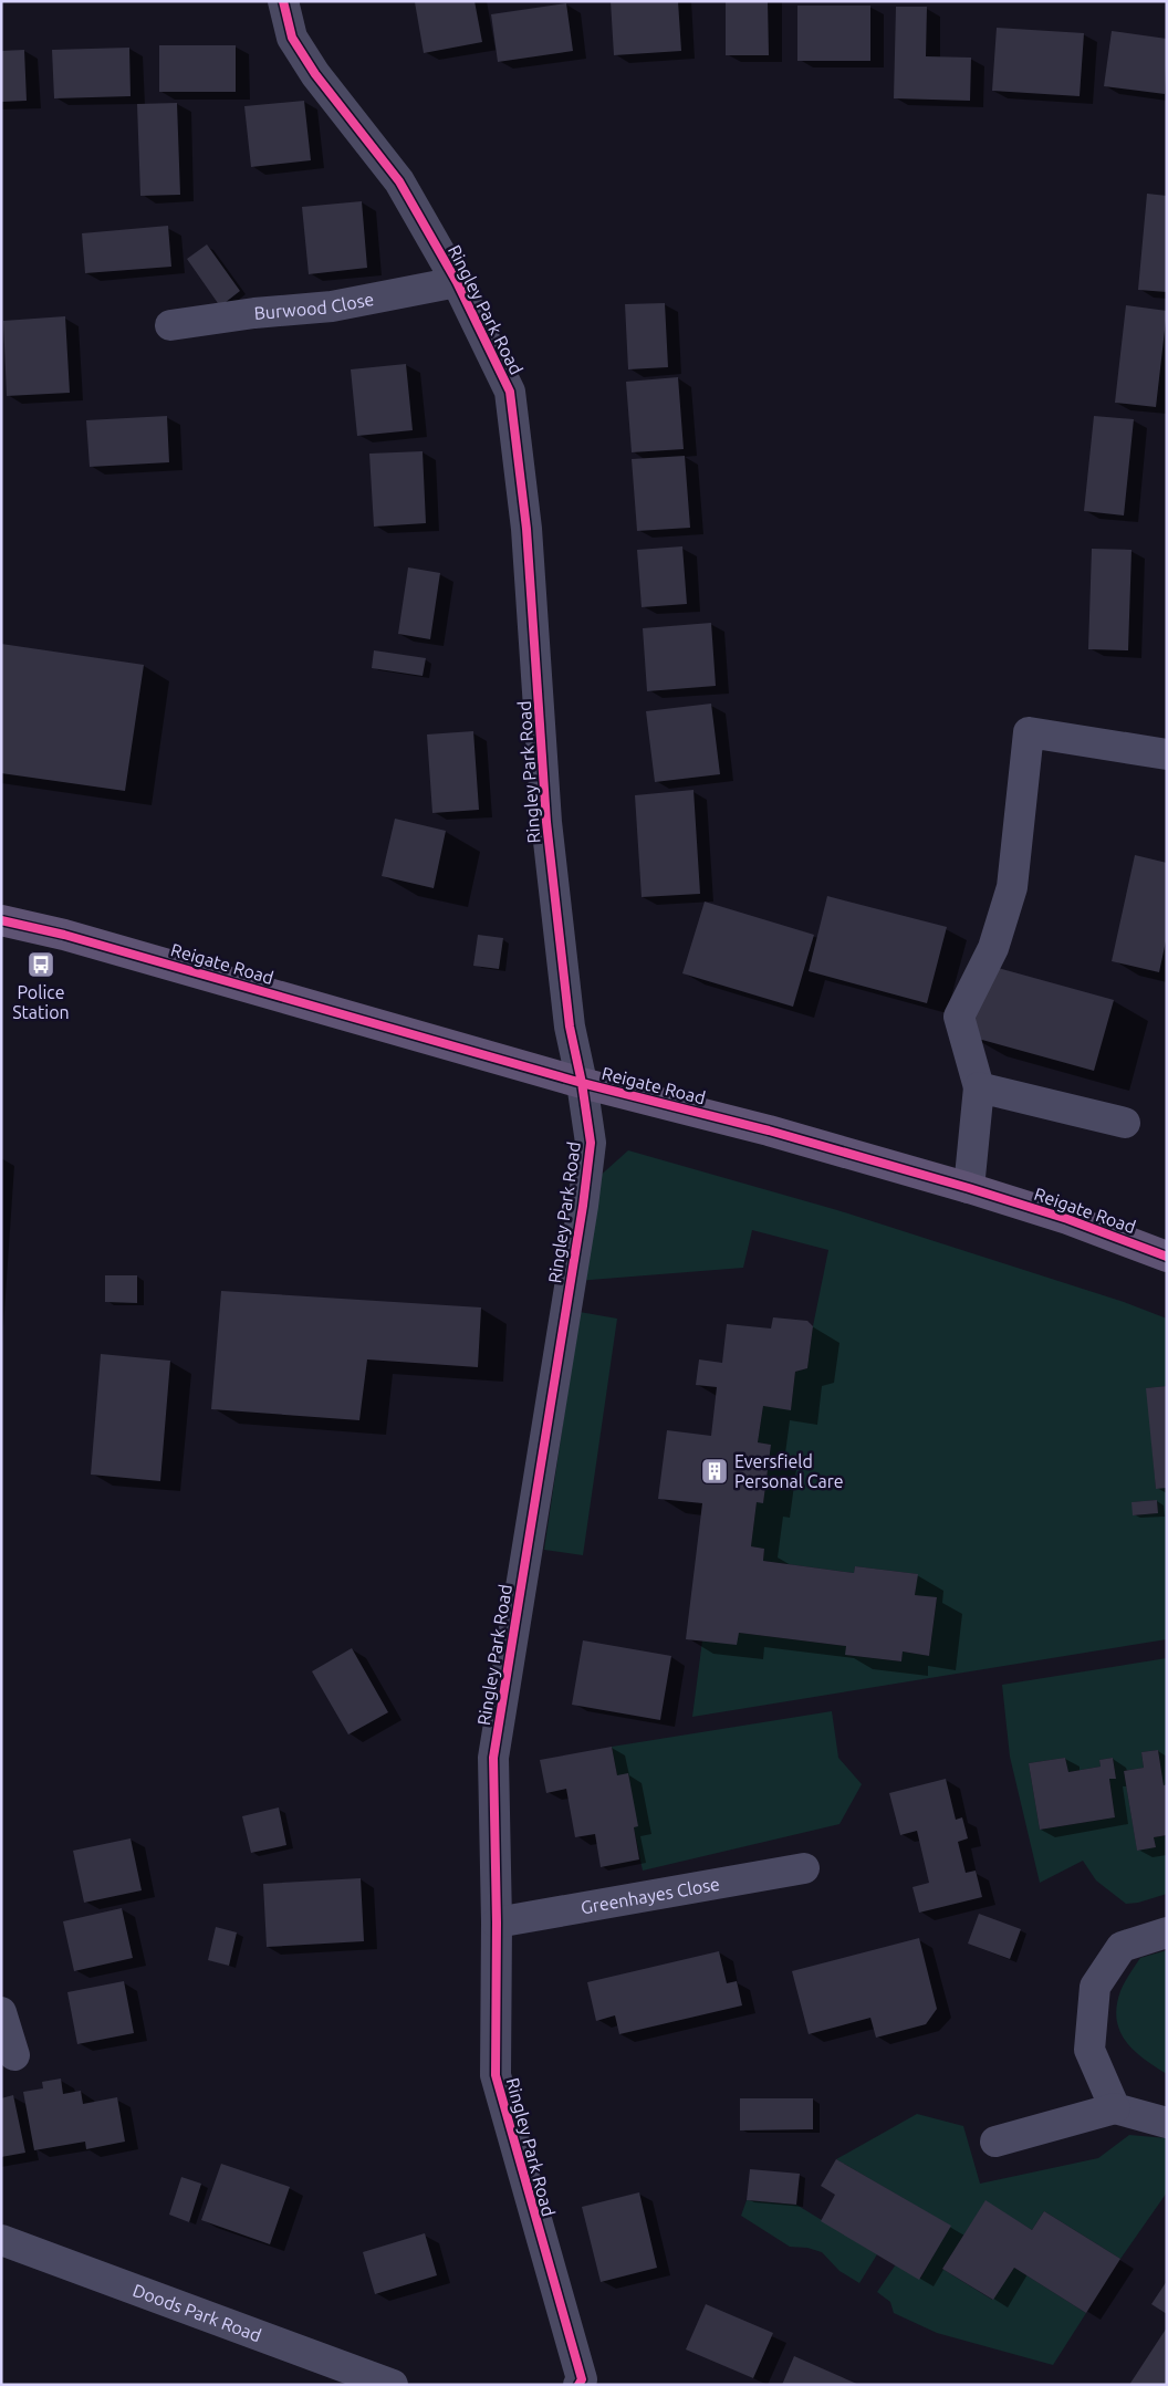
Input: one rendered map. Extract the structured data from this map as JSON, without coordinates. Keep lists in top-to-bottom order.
{
  "streets": {
    "main road": ["Reigate Road"],
    "street": [
      "Burwood Close",
      "Ringley Park Road",
      "Greenhayes Close",
      "Doods Park Road"
    ]
  },
  "crossings": [
    ["Burwood Close", "Ringley Park Road"],
    ["Ringley Park Road", "Reigate Road"],
    ["Ringley Park Road", "Greenhayes Close"]
  ],
  "places": {
    "bus stop": ["Police Station"],
    "building": ["Eversfield Personal Care"]
  }
}
